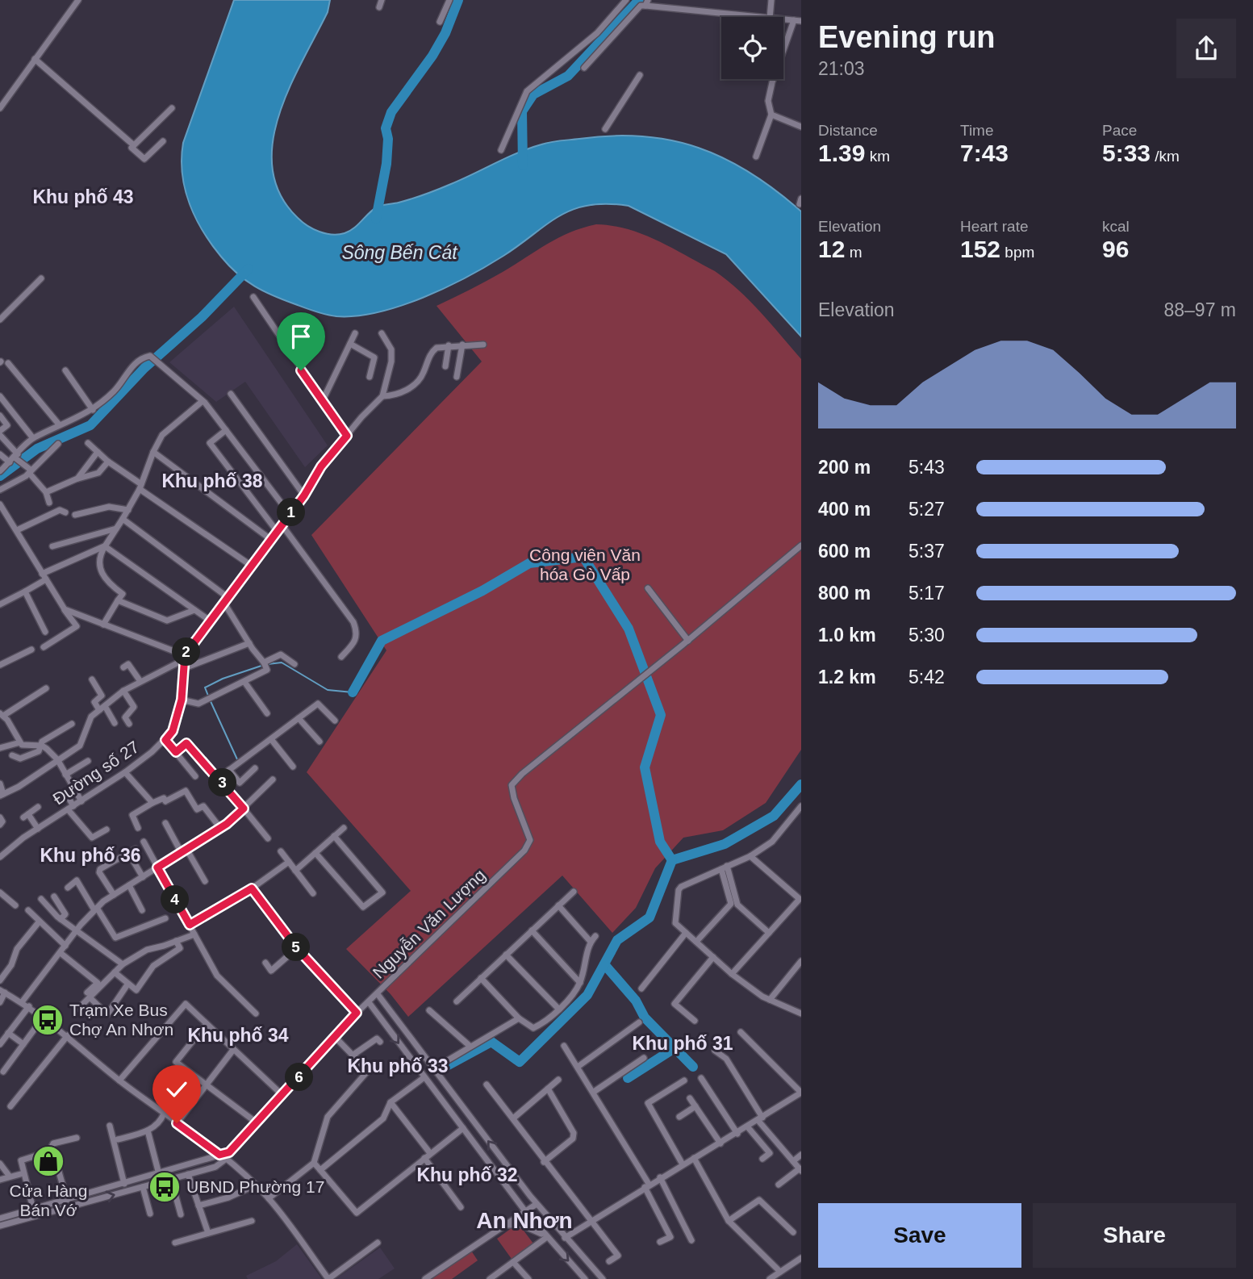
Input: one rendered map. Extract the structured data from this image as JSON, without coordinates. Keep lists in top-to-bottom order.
{
  "streets": {
    "street": ["Đường số 27", "Nguyễn Văn Lượng"]
  },
  "districts": [
    "Khu phố 43",
    "Khu phố 38",
    "Khu phố 36",
    "Khu phố 34",
    "Khu phố 31",
    "Khu phố 33",
    "Khu phố 32",
    "An Nhơn"
  ],
  "water": ["Sông Bến Cát"],
  "parks": ["Công viên Văn hóa Gò Vấp"],
  "places": {
    "bus stop": ["Trạm Xe Bus Chợ An Nhơn", "UBND Phường 17"],
    "shop": ["Cửa Hàng Bán Vớ"]
  },
  "page": {
    "heading": ["Evening run", "21:03"],
    "stats": [
      ["Distance", "1.39 km"],
      ["Time", "7:43"],
      ["Pace", "5:33 /km"],
      ["Elevation", "12 m"],
      ["Heart rate", "152 bpm"],
      ["kcal", "96"]
    ],
    "chart": ["Elevation", "88–97 m"],
    "list": [
      {
        "name": "200 m",
        "note": "5:43"
      },
      {
        "name": "400 m",
        "note": "5:27"
      },
      {
        "name": "600 m",
        "note": "5:37"
      },
      {
        "name": "800 m",
        "note": "5:17"
      },
      {
        "name": "1.0 km",
        "note": "5:30"
      },
      {
        "name": "1.2 km",
        "note": "5:42"
      }
    ],
    "pins": [
      "1",
      "2",
      "3",
      "4",
      "5",
      "6"
    ],
    "buttons": ["Save", "Share"]
  }
}
